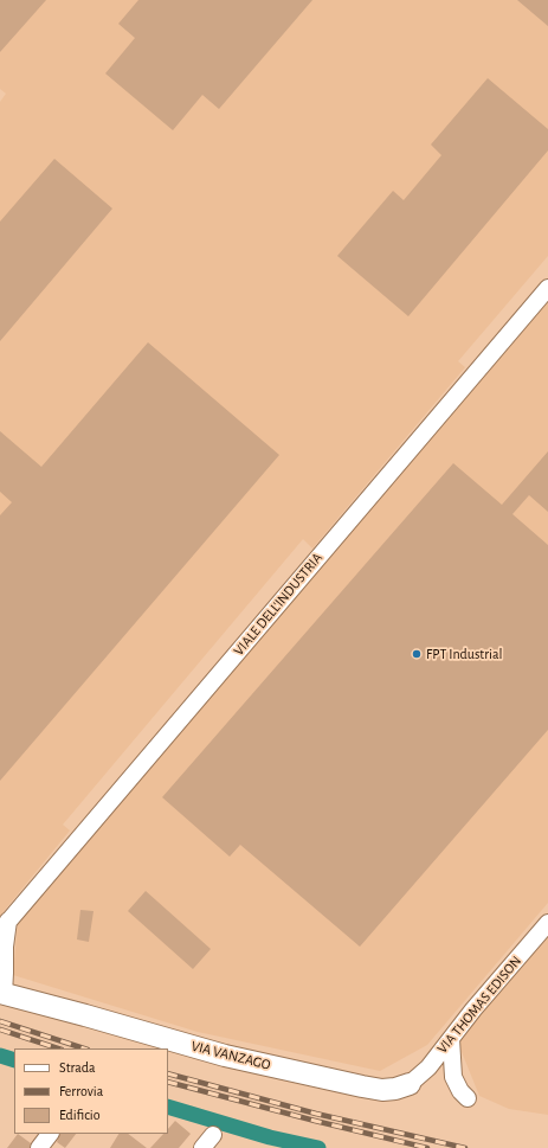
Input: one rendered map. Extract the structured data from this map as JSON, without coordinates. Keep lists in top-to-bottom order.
{
  "streets": {
    "street": ["VIALE DELL'INDUSTRIA", "VIA THOMAS EDISON", "VIA VANZAGO"]
  },
  "crossings": [
    ["VIALE DELL'INDUSTRIA", "VIA VANZAGO"],
    ["VIA THOMAS EDISON", "VIA VANZAGO"]
  ],
  "places": ["FPT Industrial"],
  "legend": ["Strada", "Ferrovia", "Edificio"]
}
